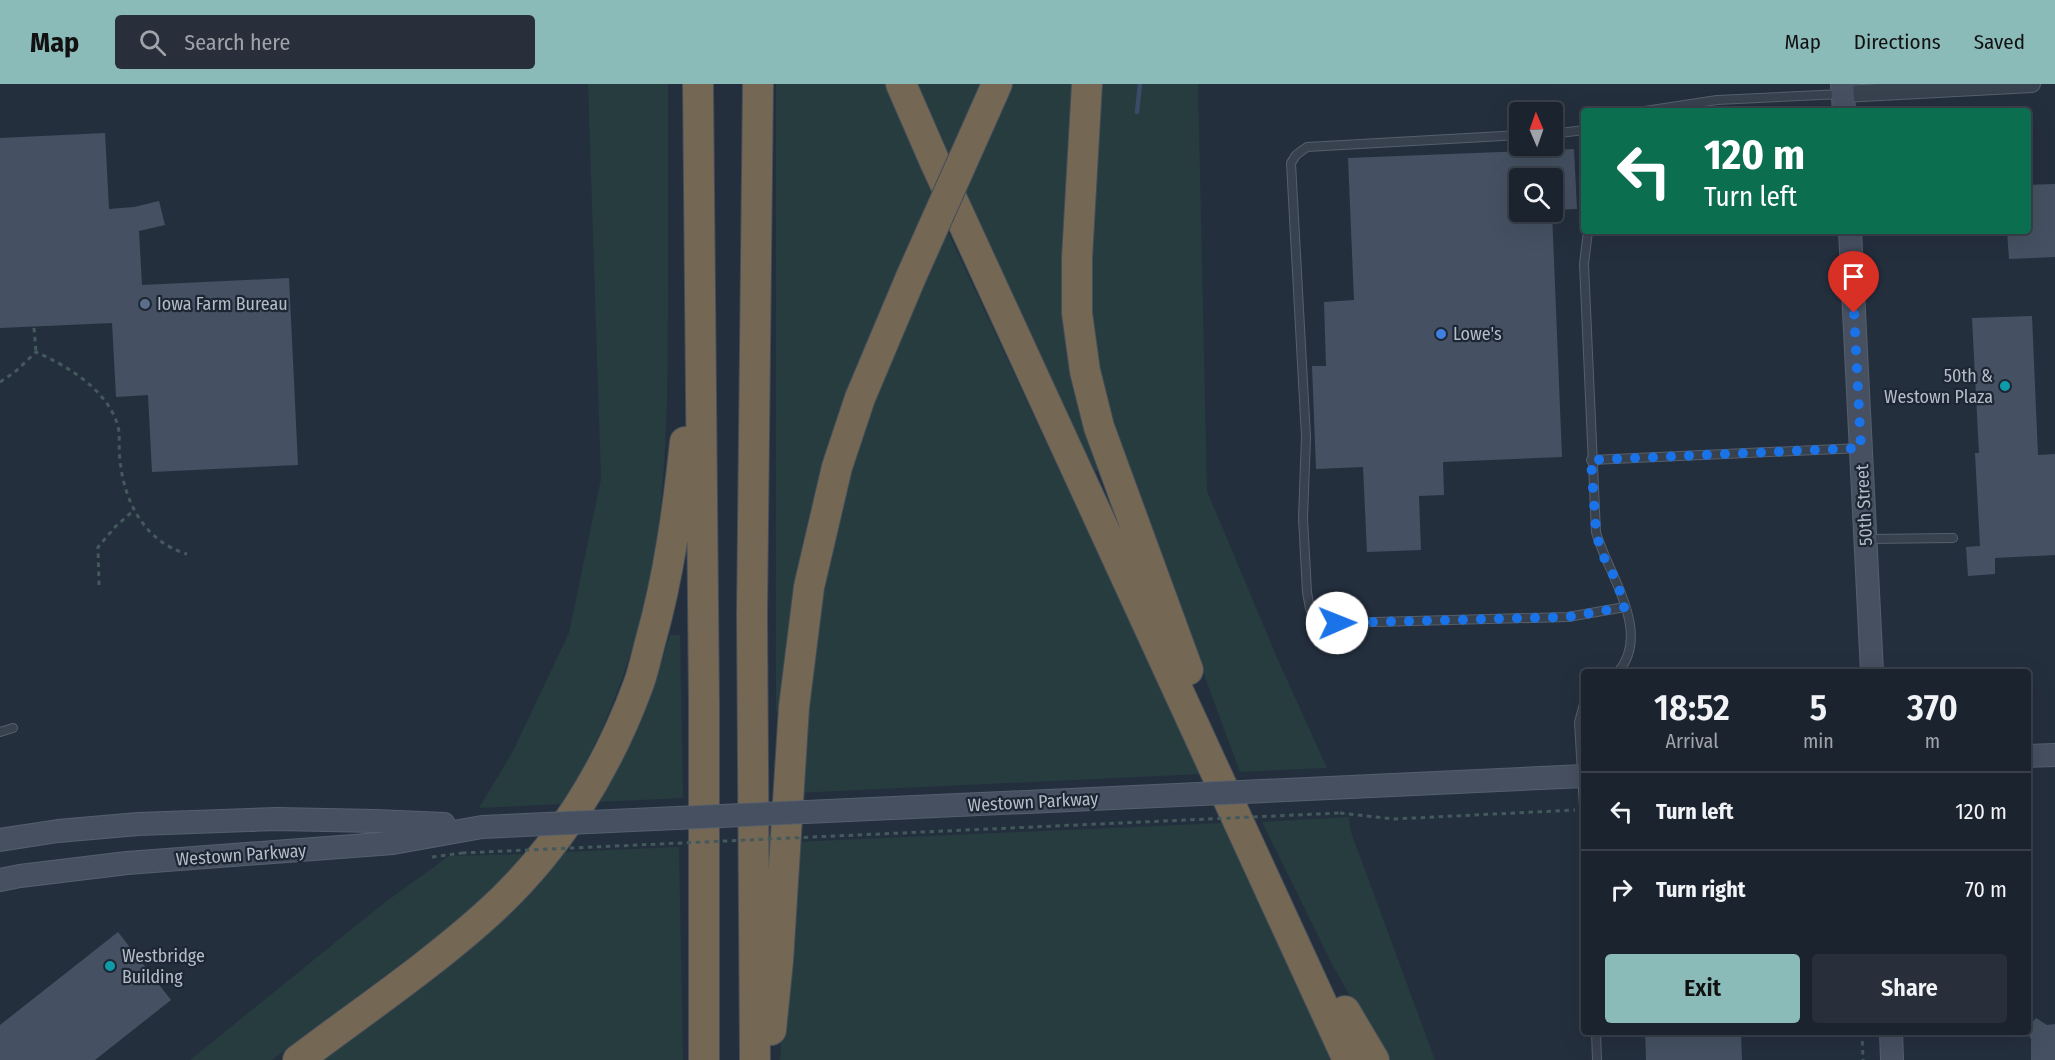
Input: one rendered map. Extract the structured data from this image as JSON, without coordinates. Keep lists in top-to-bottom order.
{
  "streets": {
    "street": ["50th Street", "Westown Parkway"]
  },
  "places": [
    "Iowa Farm Bureau",
    "Lowe's",
    "50th & Westown Plaza",
    "Westbridge Building"
  ],
  "north": "top",
  "page": {
    "header": "Map",
    "search": "Search here",
    "nav": ["Map", "Directions", "Saved"],
    "turn": ["120 m", "Turn left"],
    "eta": [
      "18:52",
      "Arrival",
      "5",
      "min",
      "370",
      "m"
    ],
    "list": [
      {
        "name": "Turn left",
        "value": "120 m"
      },
      {
        "name": "Turn right",
        "value": "70 m"
      }
    ],
    "buttons": ["Exit", "Share"]
  }
}
